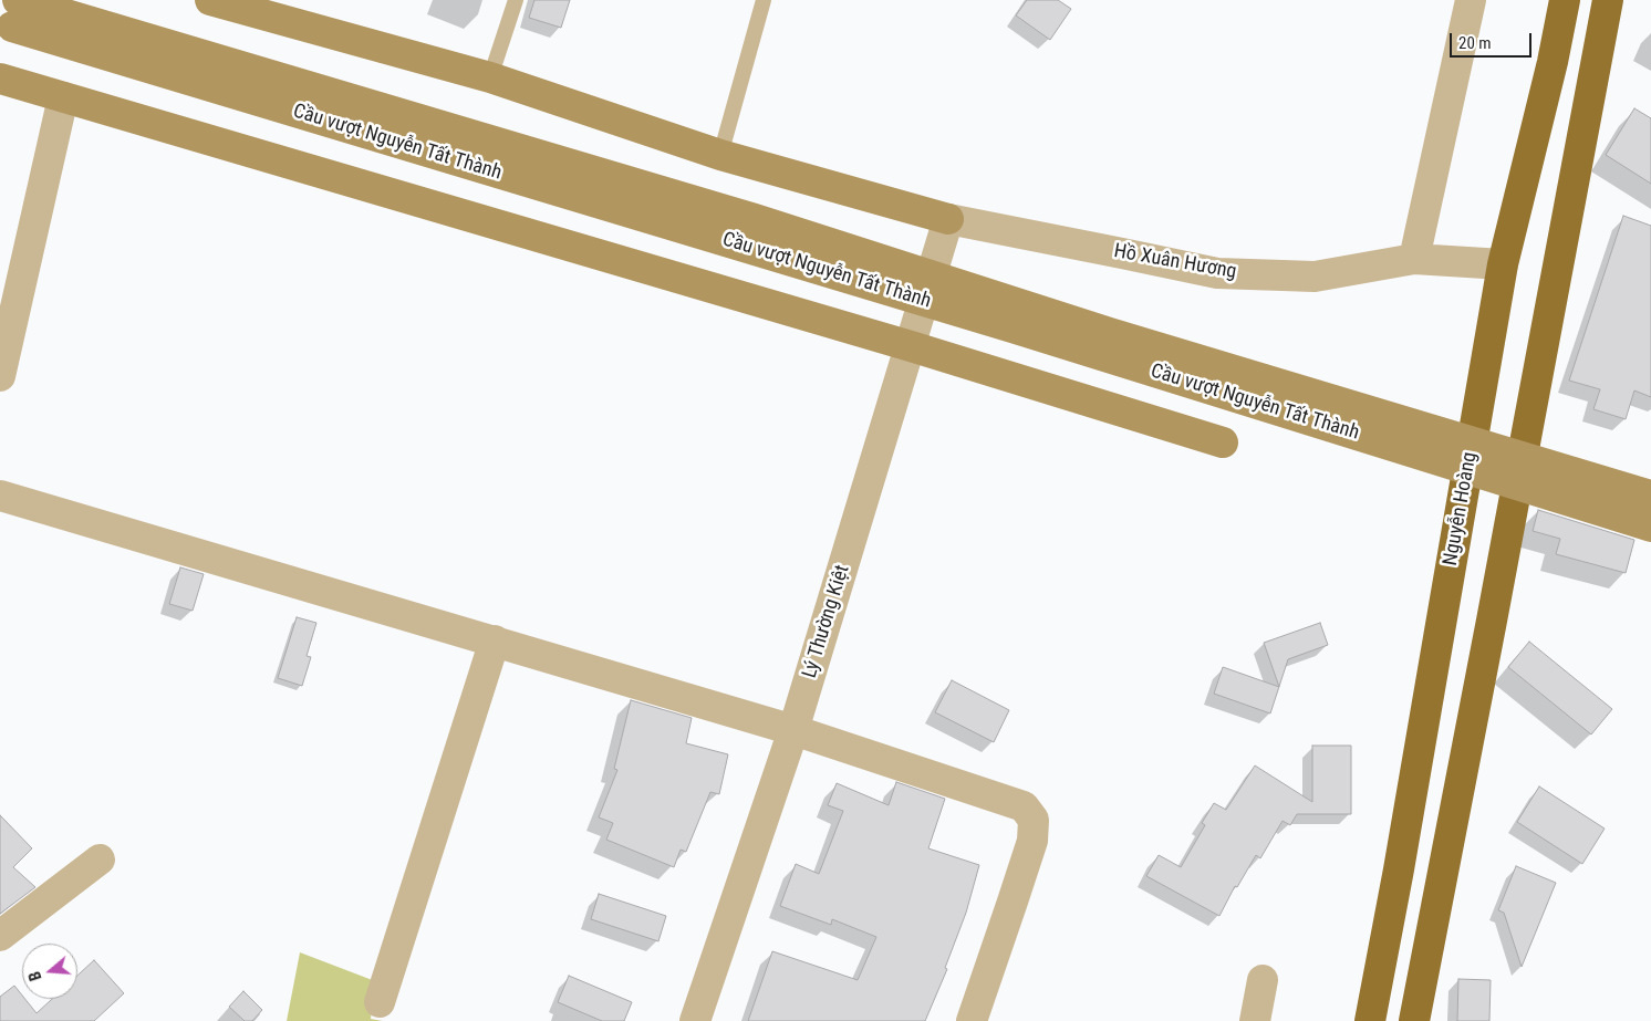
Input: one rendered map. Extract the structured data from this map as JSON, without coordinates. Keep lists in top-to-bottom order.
{
  "streets": {
    "highway": ["Nguyễn Hoàng"],
    "main road": ["Cầu vượt Nguyễn Tất Thành"],
    "street": ["Hồ Xuân Hương", "Lý Thường Kiệt"]
  },
  "crossings": [
    ["Hồ Xuân Hương", "Nguyễn Hoàng"],
    ["Hồ Xuân Hương", "Lý Thường Kiệt"]
  ],
  "scale_bar": "20 m",
  "north": "left"
}
